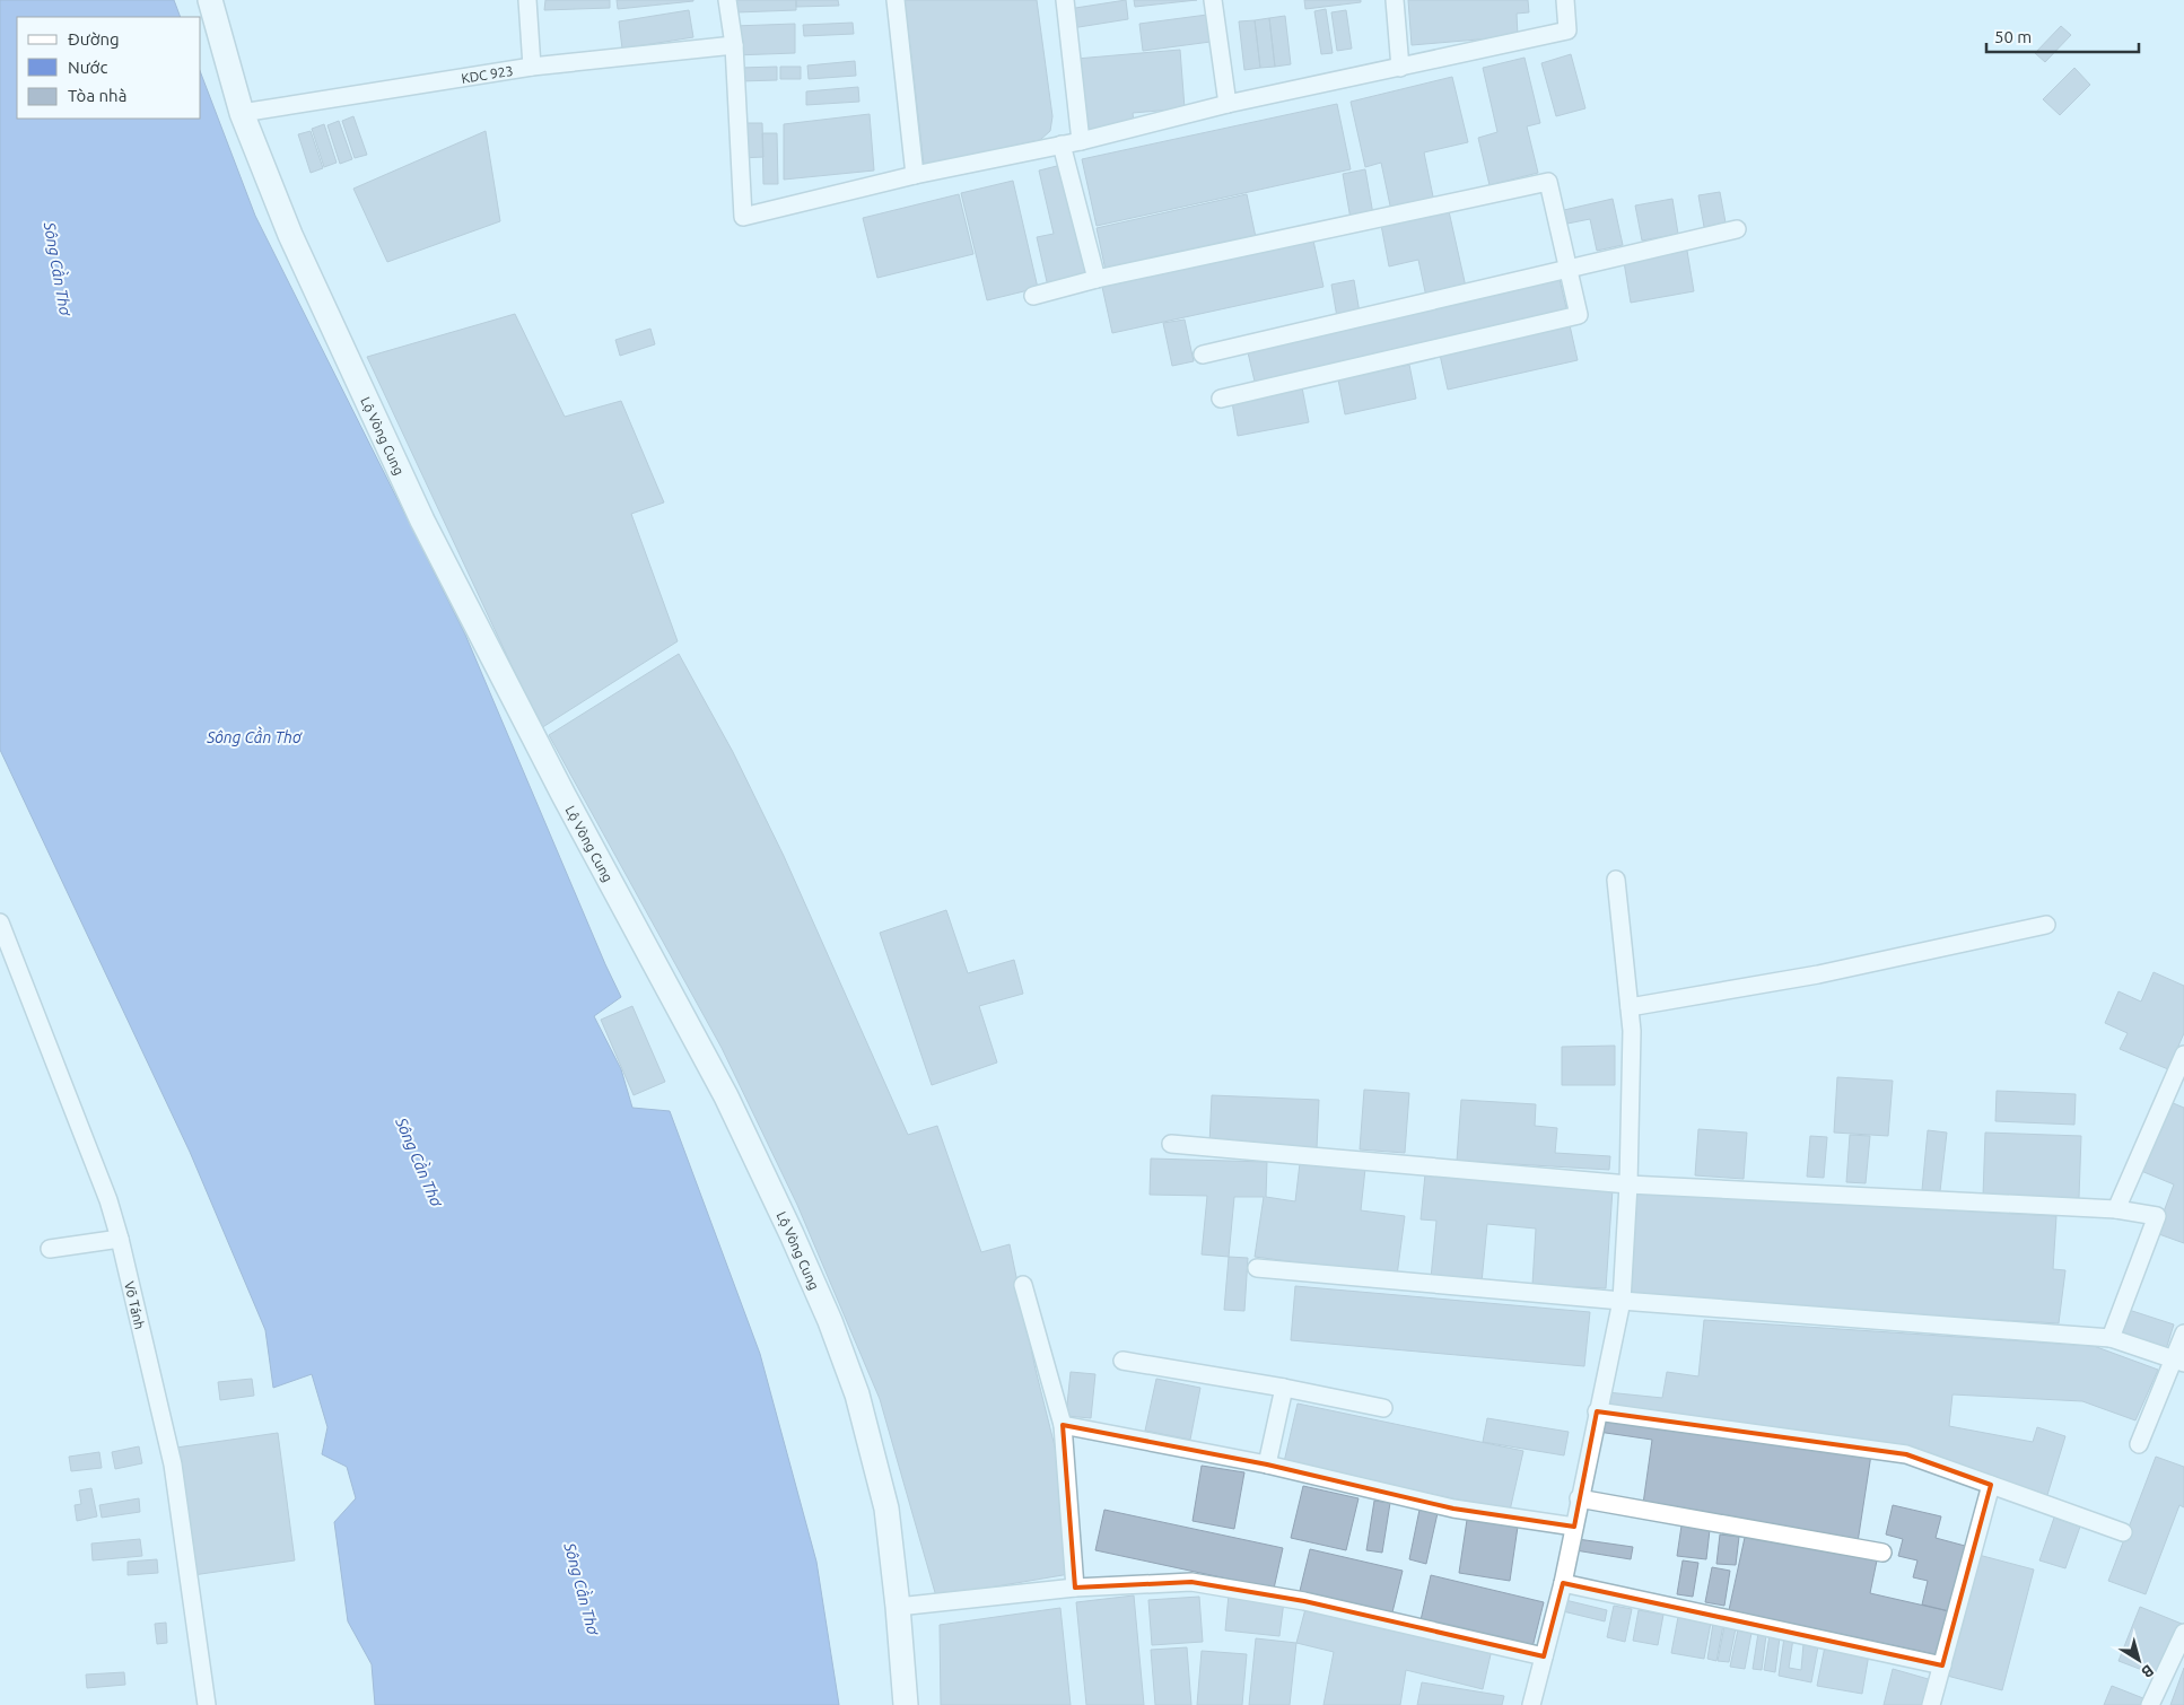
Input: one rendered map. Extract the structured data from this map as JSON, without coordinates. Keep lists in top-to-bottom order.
{
  "streets": {
    "main road": ["Lộ Vòng Cung"],
    "street": ["KDC 923", "Võ Tánh"]
  },
  "crossings": [
    ["KDC 923", "Lộ Vòng Cung"]
  ],
  "water": ["Sông Cần Thơ"],
  "legend": ["Đường", "Nước", "Tòa nhà"],
  "scale_bar": "50 m",
  "north": "bottom right"
}
